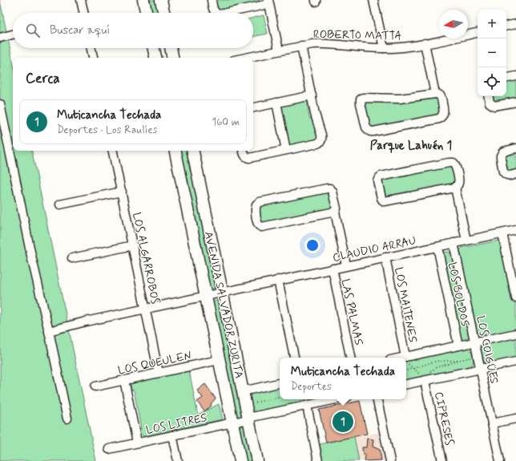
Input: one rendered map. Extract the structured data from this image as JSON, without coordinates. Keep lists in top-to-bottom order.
{
  "streets": {
    "main road": ["AVENIDA SALVADOR ZURITA"],
    "street": [
      "ROBERTO MATTA",
      "CLAUDIO ARRAU",
      "LOS ALGARROBOS",
      "LOS BOLDOS",
      "LOS MAITENES",
      "LAS PALMAS",
      "LOS COIGÜES",
      "LOS QUEULEN",
      "CIPRESES",
      "LOS LITRES"
    ]
  },
  "crossings": [
    ["CLAUDIO ARRAU", "LOS ALGARROBOS"],
    ["CLAUDIO ARRAU", "LOS BOLDOS"],
    ["CLAUDIO ARRAU", "AVENIDA SALVADOR ZURITA"],
    ["CLAUDIO ARRAU", "LOS MAITENES"],
    ["CLAUDIO ARRAU", "LAS PALMAS"],
    ["CLAUDIO ARRAU", "LOS COIGÜES"],
    ["LOS ALGARROBOS", "LOS QUEULEN"],
    ["AVENIDA SALVADOR ZURITA", "LOS QUEULEN"],
    ["AVENIDA SALVADOR ZURITA", "LOS LITRES"]
  ],
  "districts": ["Parque Lahuén 1"],
  "north": "left",
  "page": {
    "map_buttons": ["+", "−"],
    "search": "Buscar aquí",
    "heading": "Cerca",
    "list": [
      {
        "mark": "1",
        "name": "Muticancha Techada",
        "note": "Deportes · Los Raulíes",
        "value": "160 m"
      }
    ],
    "popup": ["Muticancha Techada", "Deportes"],
    "pins": "1"
  }
}
